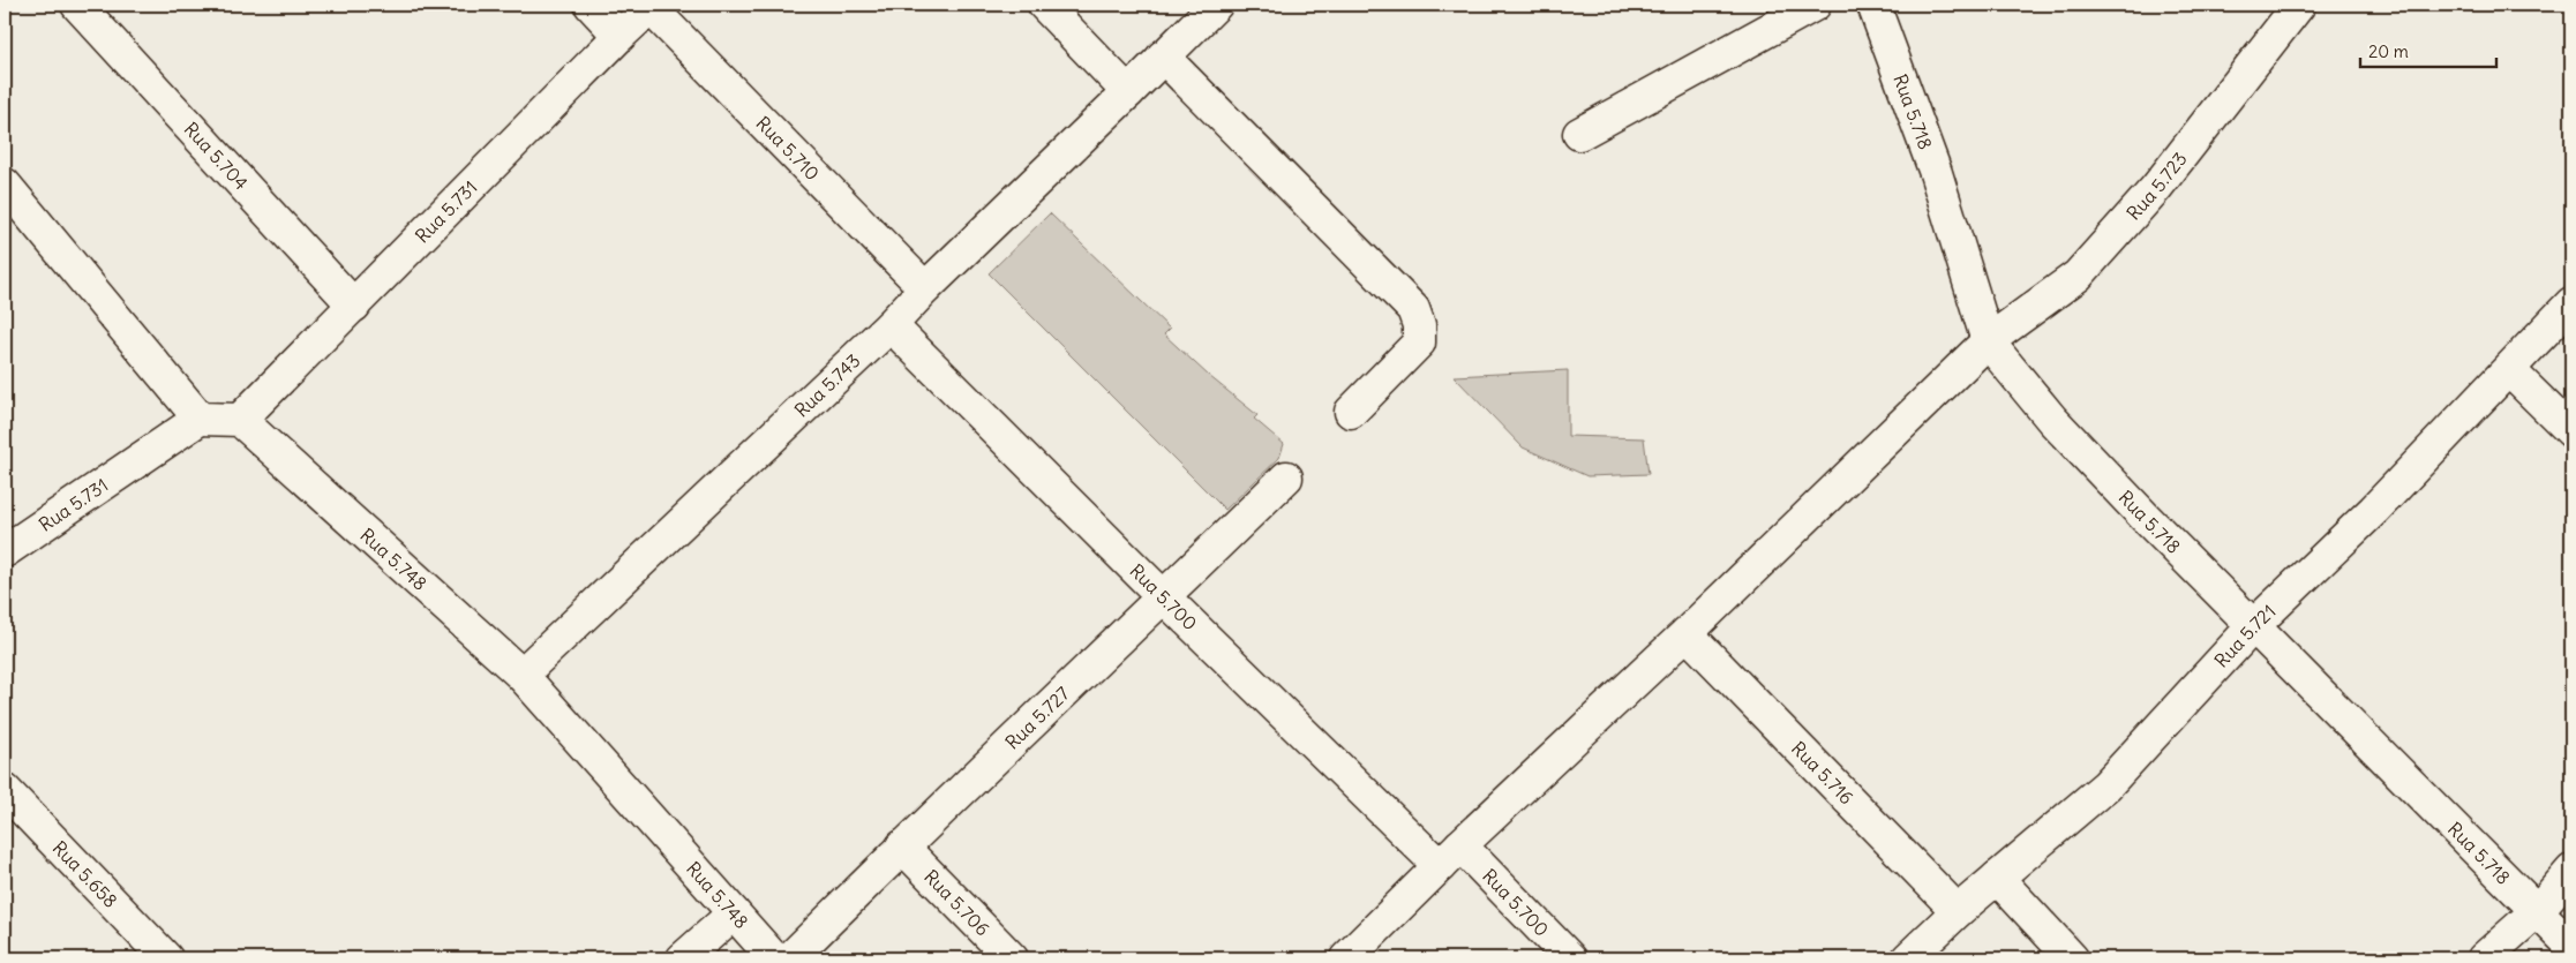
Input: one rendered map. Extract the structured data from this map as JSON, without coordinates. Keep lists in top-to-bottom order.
{
  "streets": {
    "street": [
      "Rua 5.718",
      "Rua 5.710",
      "Rua 5.704",
      "Rua 5.723",
      "Rua 5.731",
      "Rua 5.743",
      "Rua 5.748",
      "Rua 5.700",
      "Rua 5.721",
      "Rua 5.727",
      "Rua 5.716",
      "Rua 5.658",
      "Rua 5.706"
    ]
  },
  "crossings": [
    ["Rua 5.718", "Rua 5.723"],
    ["Rua 5.718", "Rua 5.721"],
    ["Rua 5.710", "Rua 5.731"],
    ["Rua 5.710", "Rua 5.743"],
    ["Rua 5.704", "Rua 5.731"],
    ["Rua 5.723", "Rua 5.700"],
    ["Rua 5.723", "Rua 5.716"],
    ["Rua 5.731", "Rua 5.748"],
    ["Rua 5.743", "Rua 5.748"],
    ["Rua 5.743", "Rua 5.700"],
    ["Rua 5.700", "Rua 5.727"],
    ["Rua 5.721", "Rua 5.716"],
    ["Rua 5.727", "Rua 5.706"]
  ],
  "scale_bar": "20 m"
}
